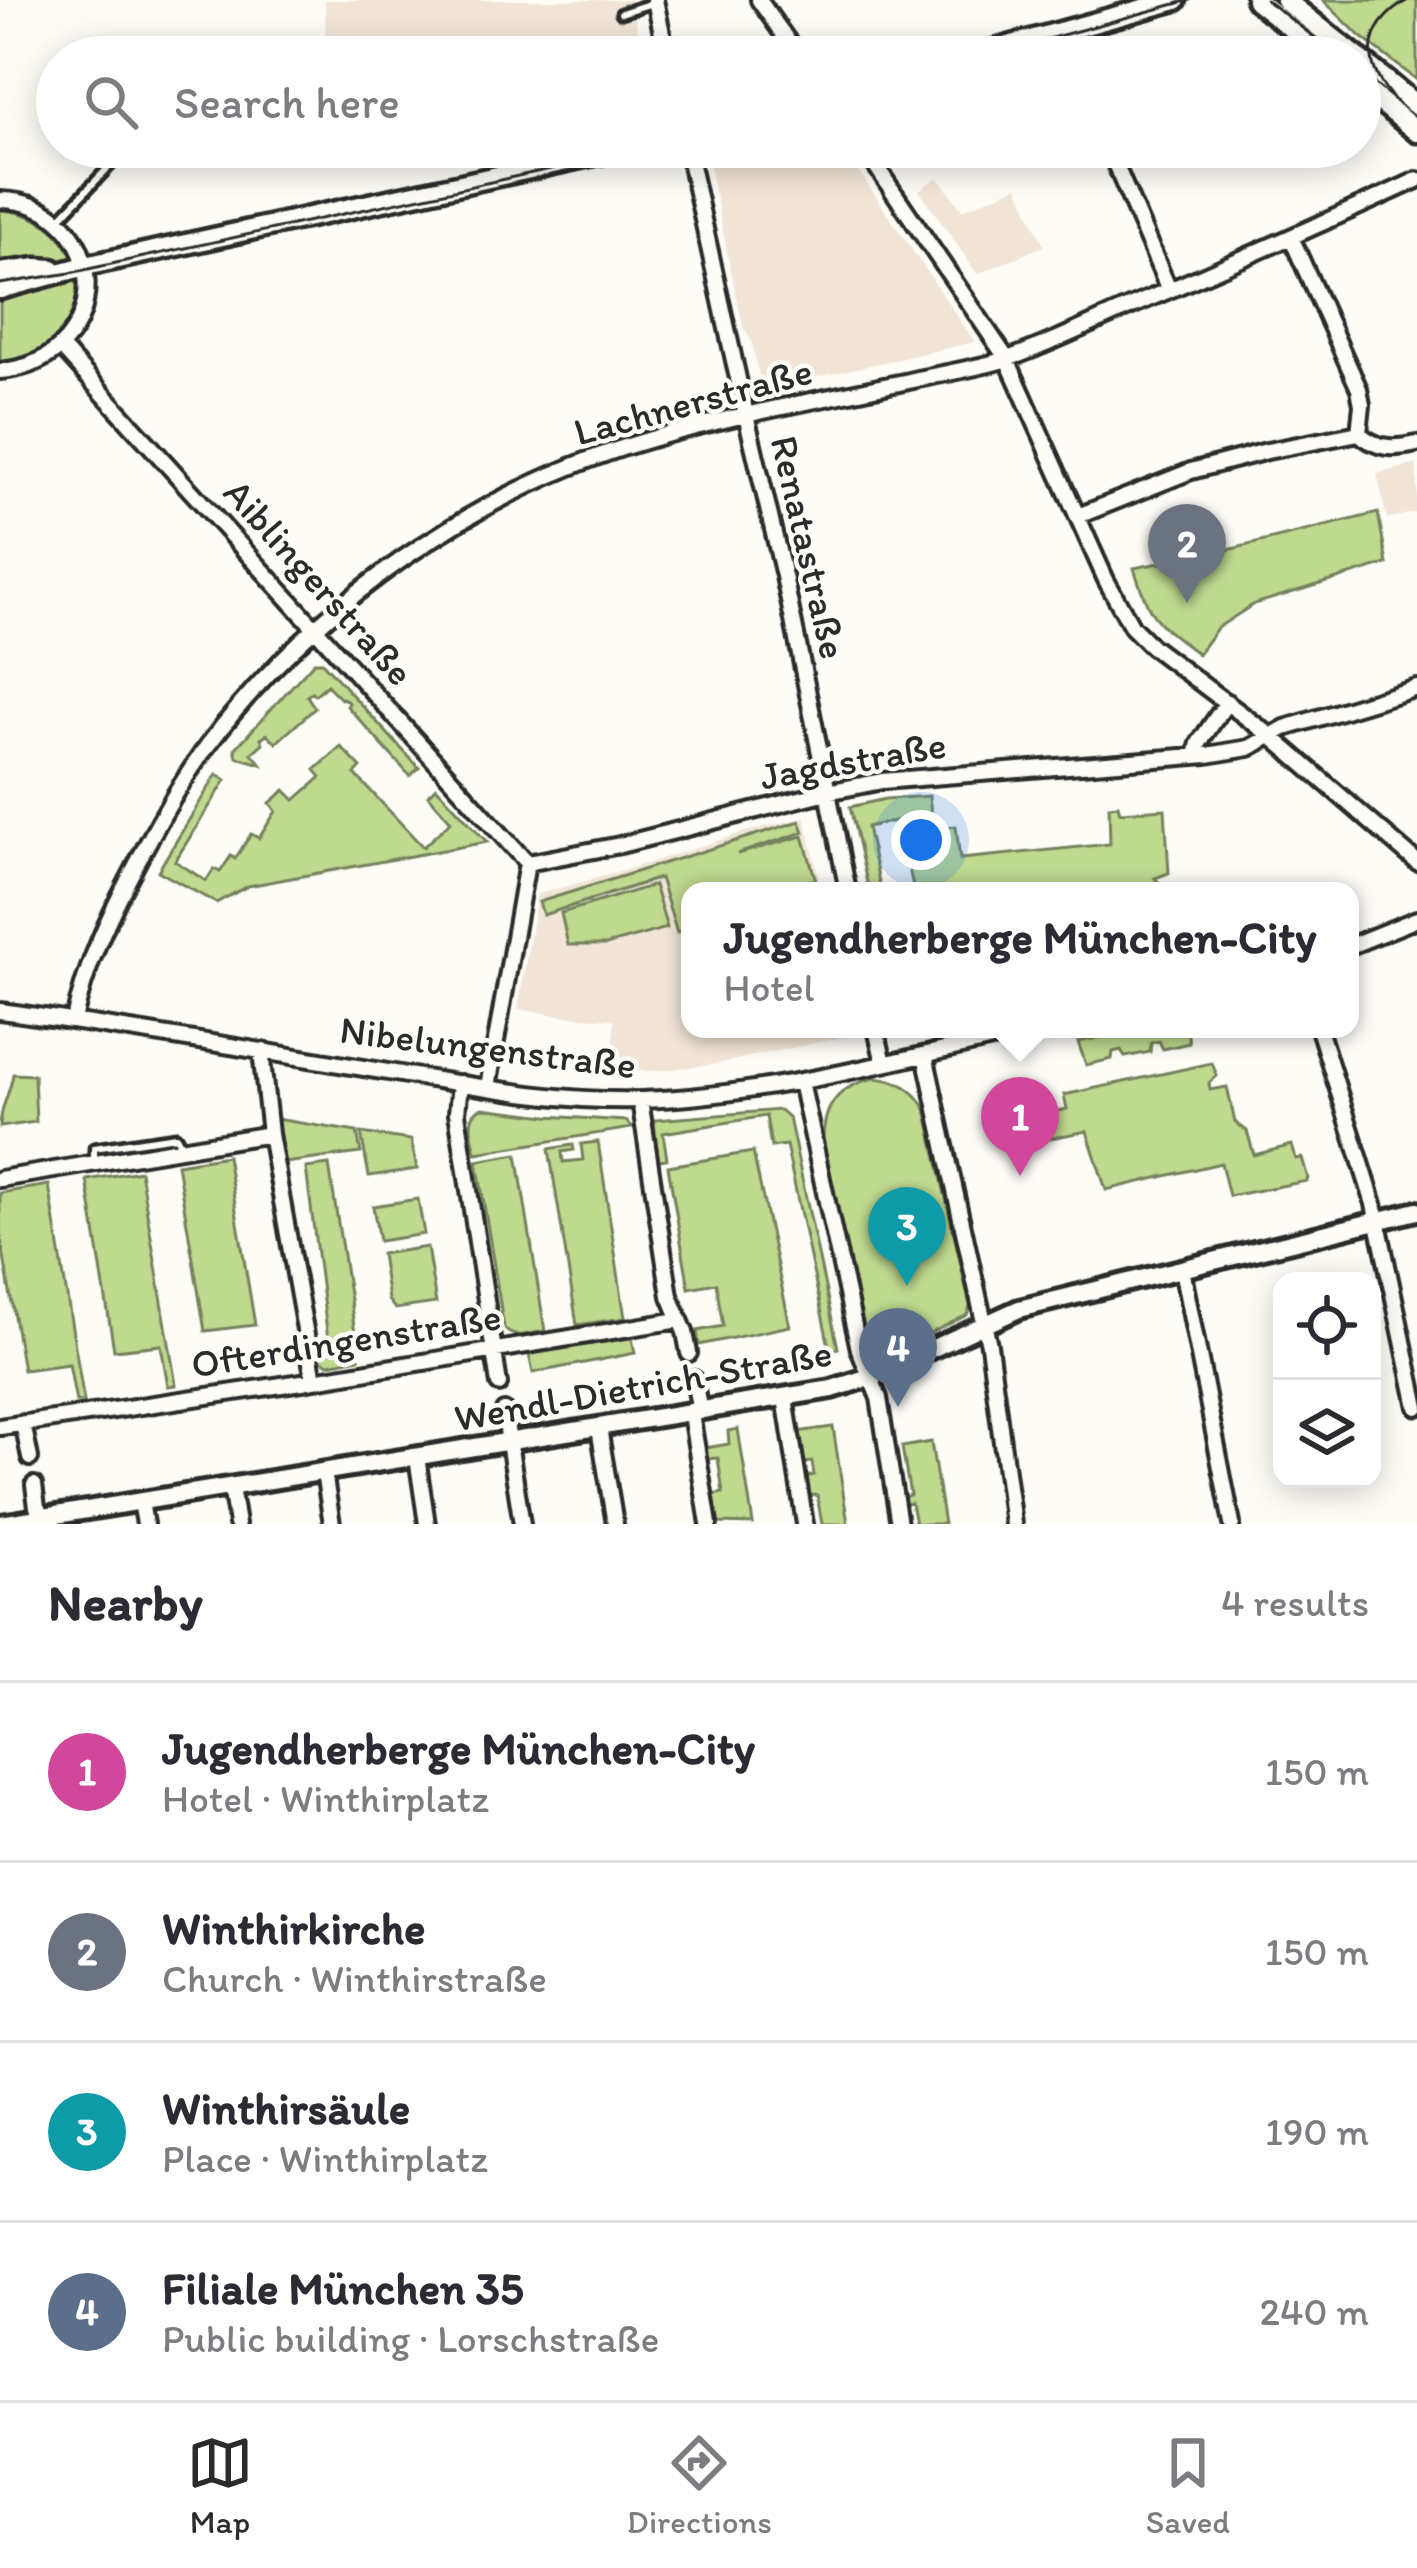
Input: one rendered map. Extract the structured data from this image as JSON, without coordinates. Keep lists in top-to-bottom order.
{
  "streets": {
    "street": [
      "Lachnerstraße",
      "Renatastraße",
      "Aiblingerstraße",
      "Jagdstraße",
      "Nibelungenstraße",
      "Ofterdingenstraße",
      "Wendl-Dietrich-Straße"
    ]
  },
  "crossings": [
    ["Lachnerstraße", "Renatastraße"],
    ["Lachnerstraße", "Aiblingerstraße"],
    ["Lachnerstraße", "Nibelungenstraße"],
    ["Renatastraße", "Jagdstraße"],
    ["Aiblingerstraße", "Jagdstraße"]
  ],
  "page": {
    "search": "Search here",
    "pins": [
      "2",
      "1",
      "3",
      "4"
    ],
    "popup": ["Jugendherberge München-City", "Hotel"],
    "heading": ["Nearby", "4 results"],
    "list": [
      {
        "mark": "1",
        "name": "Jugendherberge München-City",
        "note": "Hotel · Winthirplatz",
        "value": "150 m"
      },
      {
        "mark": "2",
        "name": "Winthirkirche",
        "note": "Church · Winthirstraße",
        "value": "150 m"
      },
      {
        "mark": "3",
        "name": "Winthirsäule",
        "note": "Place · Winthirplatz",
        "value": "190 m"
      },
      {
        "mark": "4",
        "name": "Filiale München 35",
        "note": "Public building · Lorschstraße",
        "value": "240 m"
      }
    ],
    "nav": ["Map", "Directions", "Saved"]
  }
}
